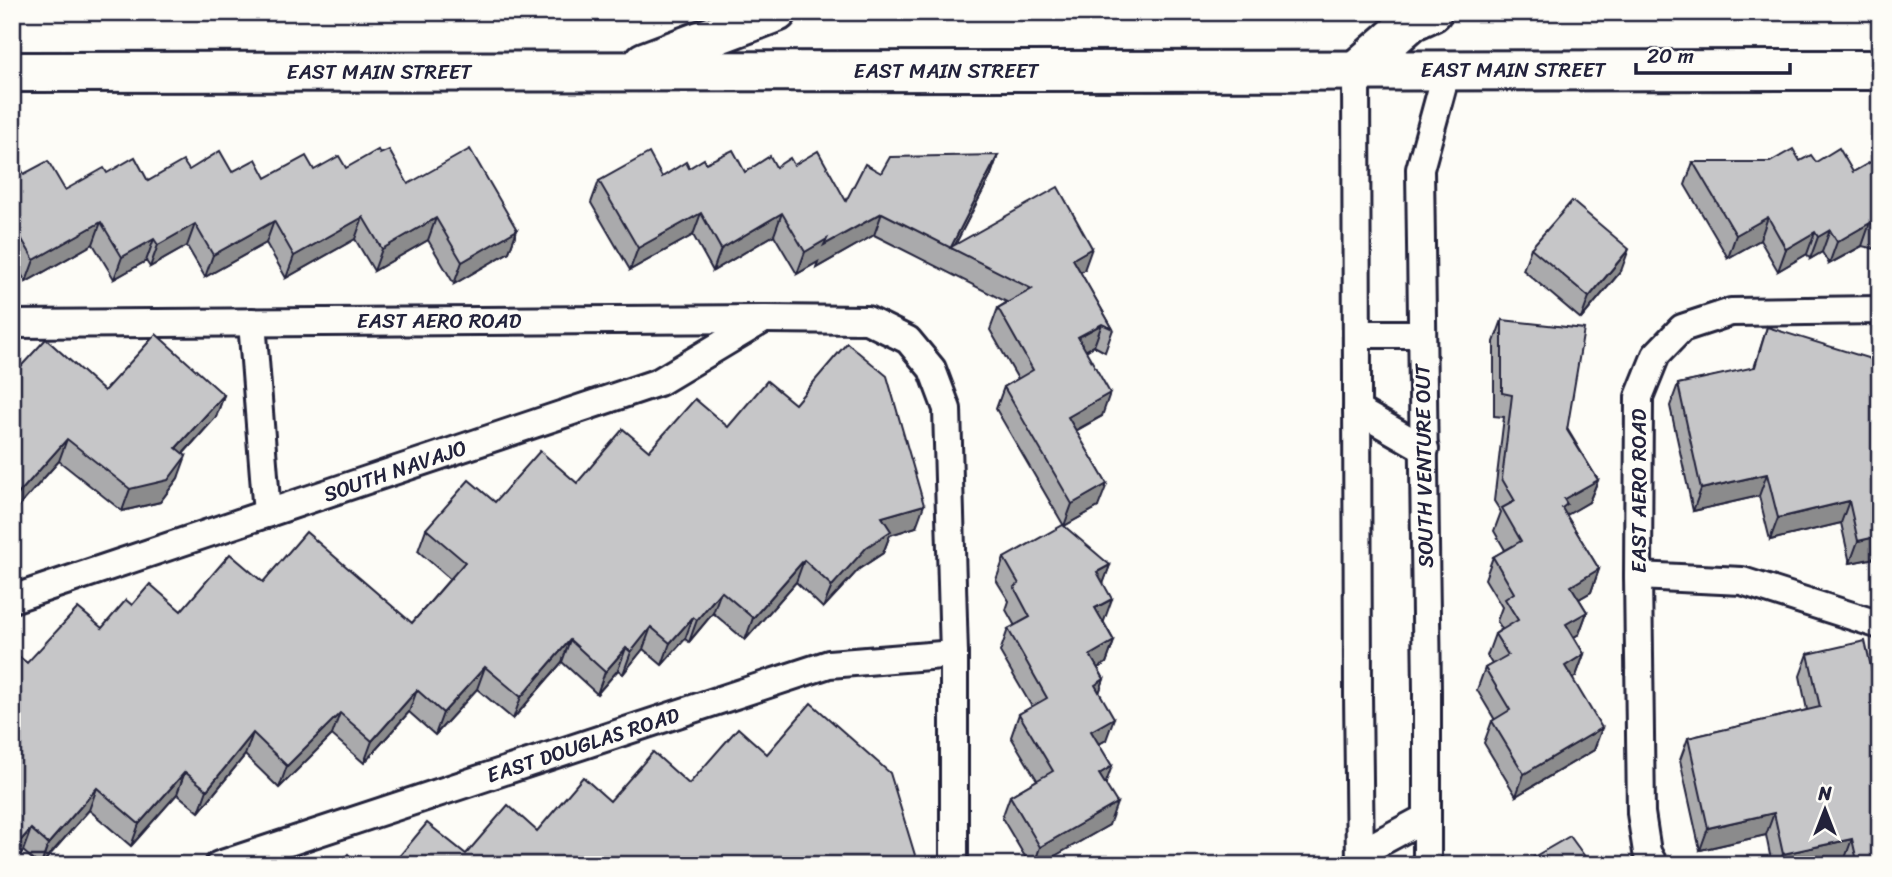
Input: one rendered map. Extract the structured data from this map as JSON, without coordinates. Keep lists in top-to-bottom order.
{
  "streets": {
    "main road": ["EAST MAIN STREET"],
    "lane": [
      "EAST AERO ROAD",
      "SOUTH VENTURE OUT",
      "SOUTH NAVAJO",
      "EAST DOUGLAS ROAD"
    ]
  },
  "crossings": [
    ["EAST MAIN STREET", "SOUTH VENTURE OUT"],
    ["EAST AERO ROAD", "SOUTH NAVAJO"],
    ["EAST AERO ROAD", "EAST DOUGLAS ROAD"]
  ],
  "scale_bar": "20 m",
  "north": "top"
}
